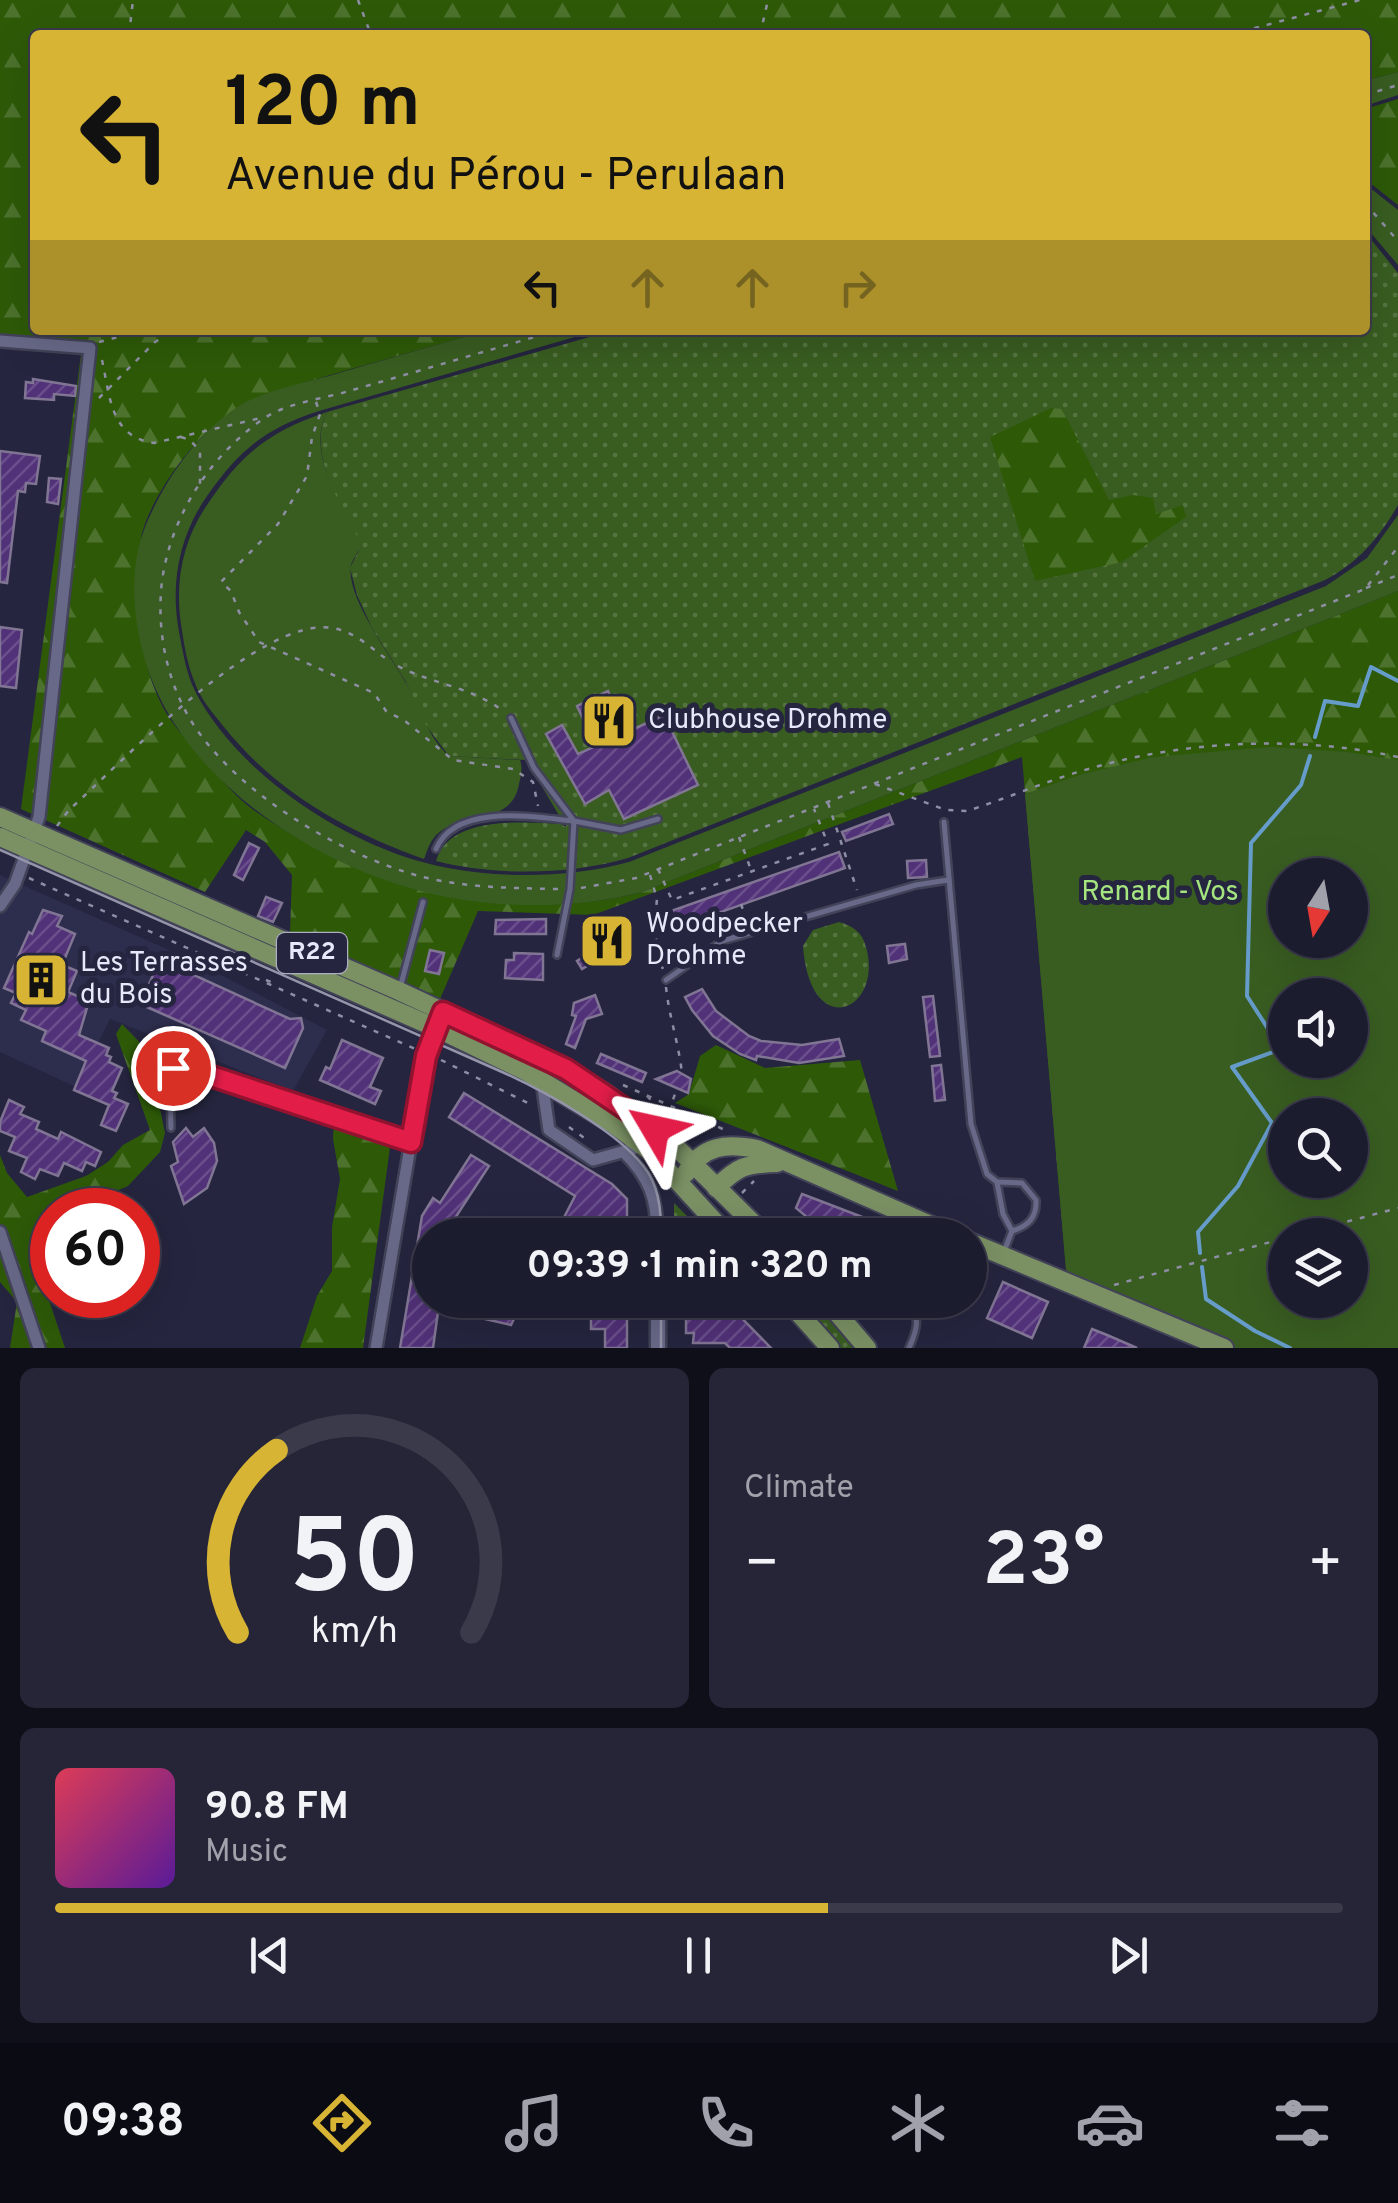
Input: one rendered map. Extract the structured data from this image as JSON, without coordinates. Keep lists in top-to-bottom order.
{
  "streets": {
    "main road": ["R22"]
  },
  "parks": ["Renard - Vos"],
  "places": {
    "restaurant": ["Clubhouse Drohme", "Woodpecker Drohme"],
    "building": ["Les Terrasses du Bois"]
  },
  "north": "bottom",
  "page": {
    "turn": ["120 m", "Avenue du Pérou - Perulaan"],
    "limit": "60",
    "trip": "09:39 · 1 min · 320 m",
    "tile": "Climate",
    "heat": ["−", "23°", "+"],
    "song": ["90.8 FM", "Music"],
    "tabs": "09:38",
    "gauge": ["50", "km/h"]
  }
}
